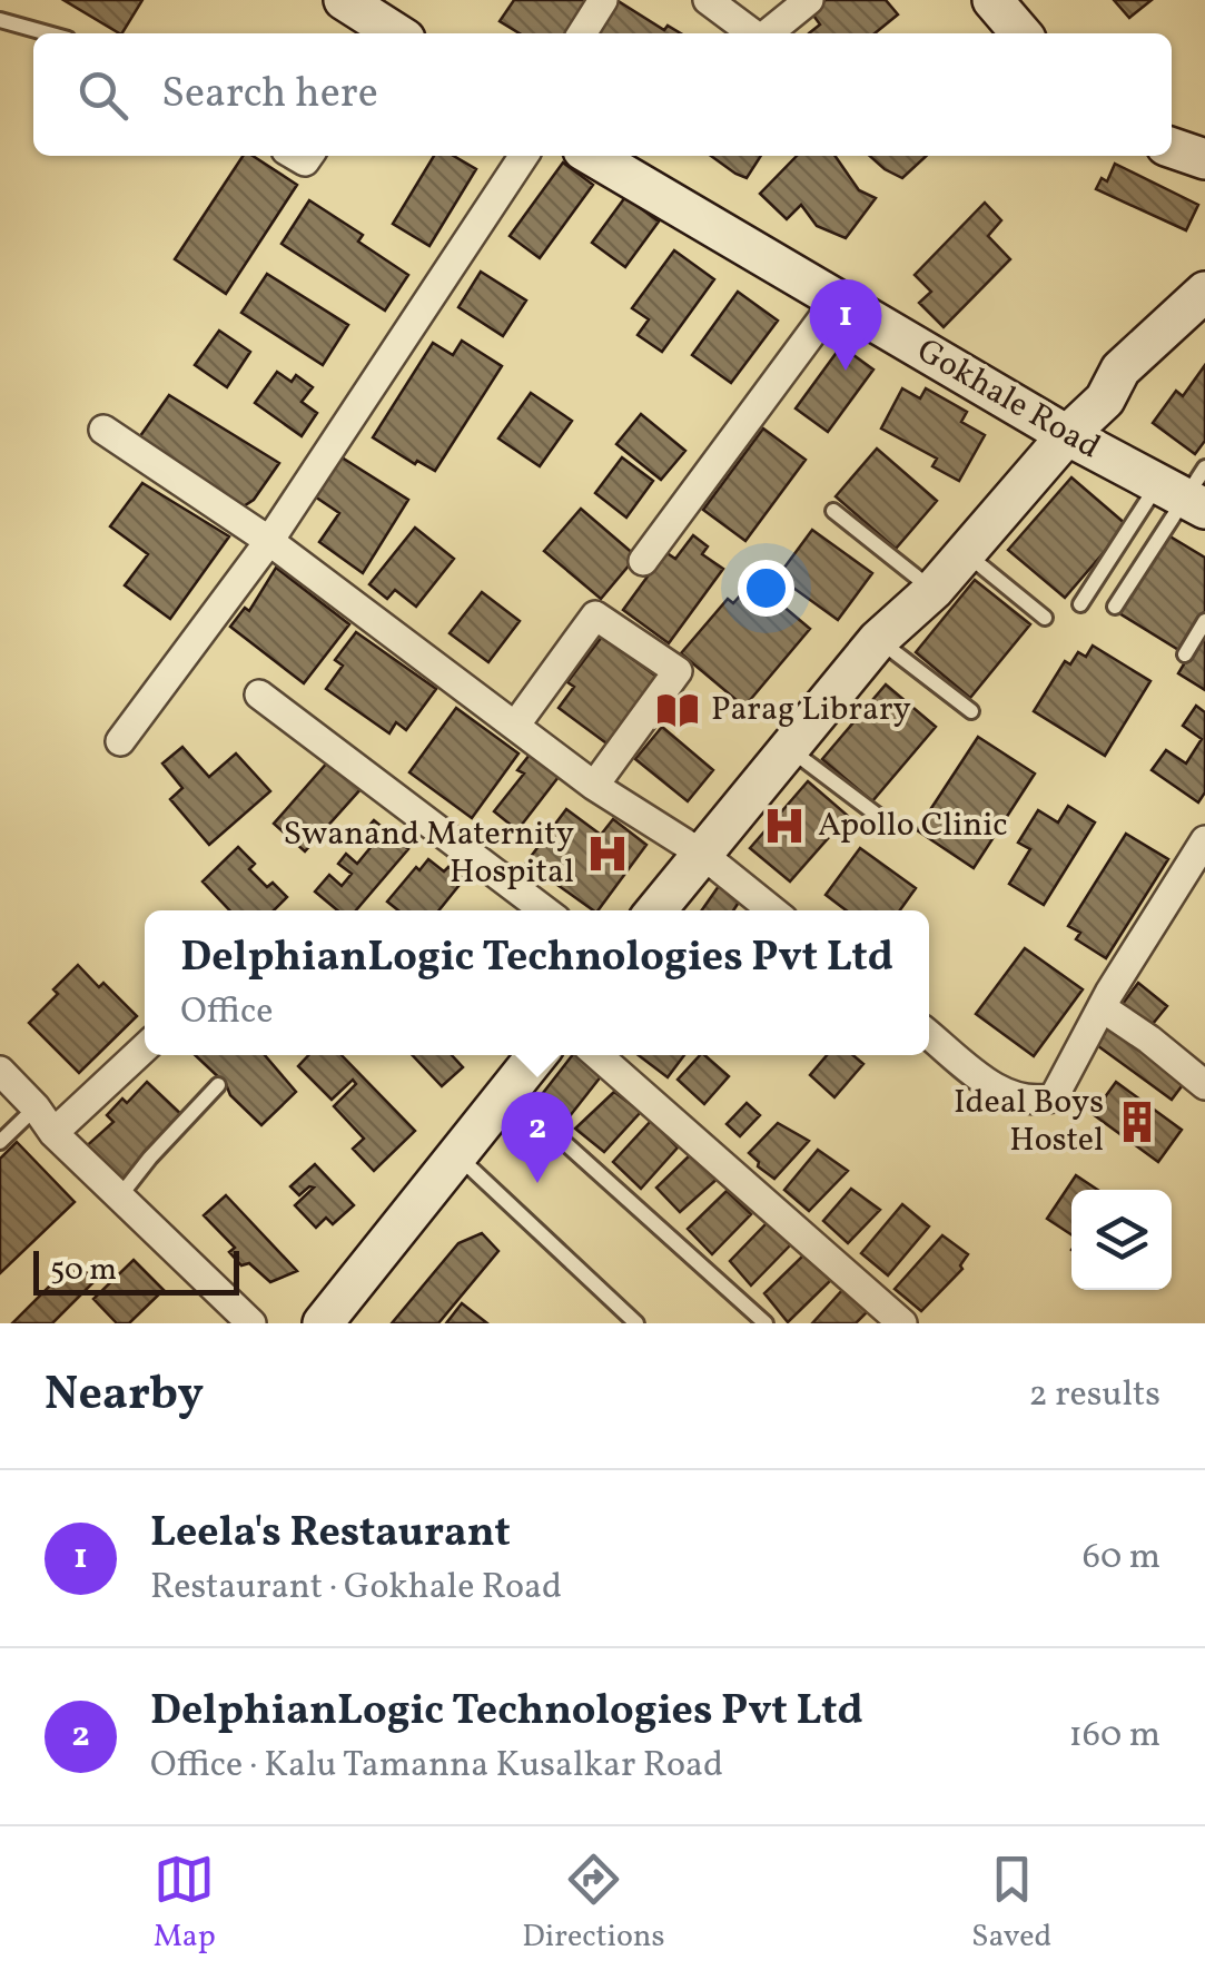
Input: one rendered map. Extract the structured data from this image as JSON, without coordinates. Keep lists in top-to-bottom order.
{
  "streets": {
    "main road": ["Gokhale Road"]
  },
  "places": {
    "library": ["Parag Library"],
    "hospital": ["Apollo Clinic", "Swanand Maternity Hospital"],
    "building": ["Ideal Boys Hostel"]
  },
  "scale_bar": "50 m",
  "page": {
    "search": "Search here",
    "pins": ["1", "2"],
    "popup": ["DelphianLogic Technologies Pvt Ltd", "Office"],
    "scale": "50 m",
    "heading": ["Nearby", "2 results"],
    "list": [
      {
        "mark": "1",
        "name": "Leela's Restaurant",
        "note": "Restaurant · Gokhale Road",
        "value": "60 m"
      },
      {
        "mark": "2",
        "name": "DelphianLogic Technologies Pvt Ltd",
        "note": "Office · Kalu Tamanna Kusalkar Road",
        "value": "160 m"
      }
    ],
    "nav": ["Map", "Directions", "Saved"]
  }
}
